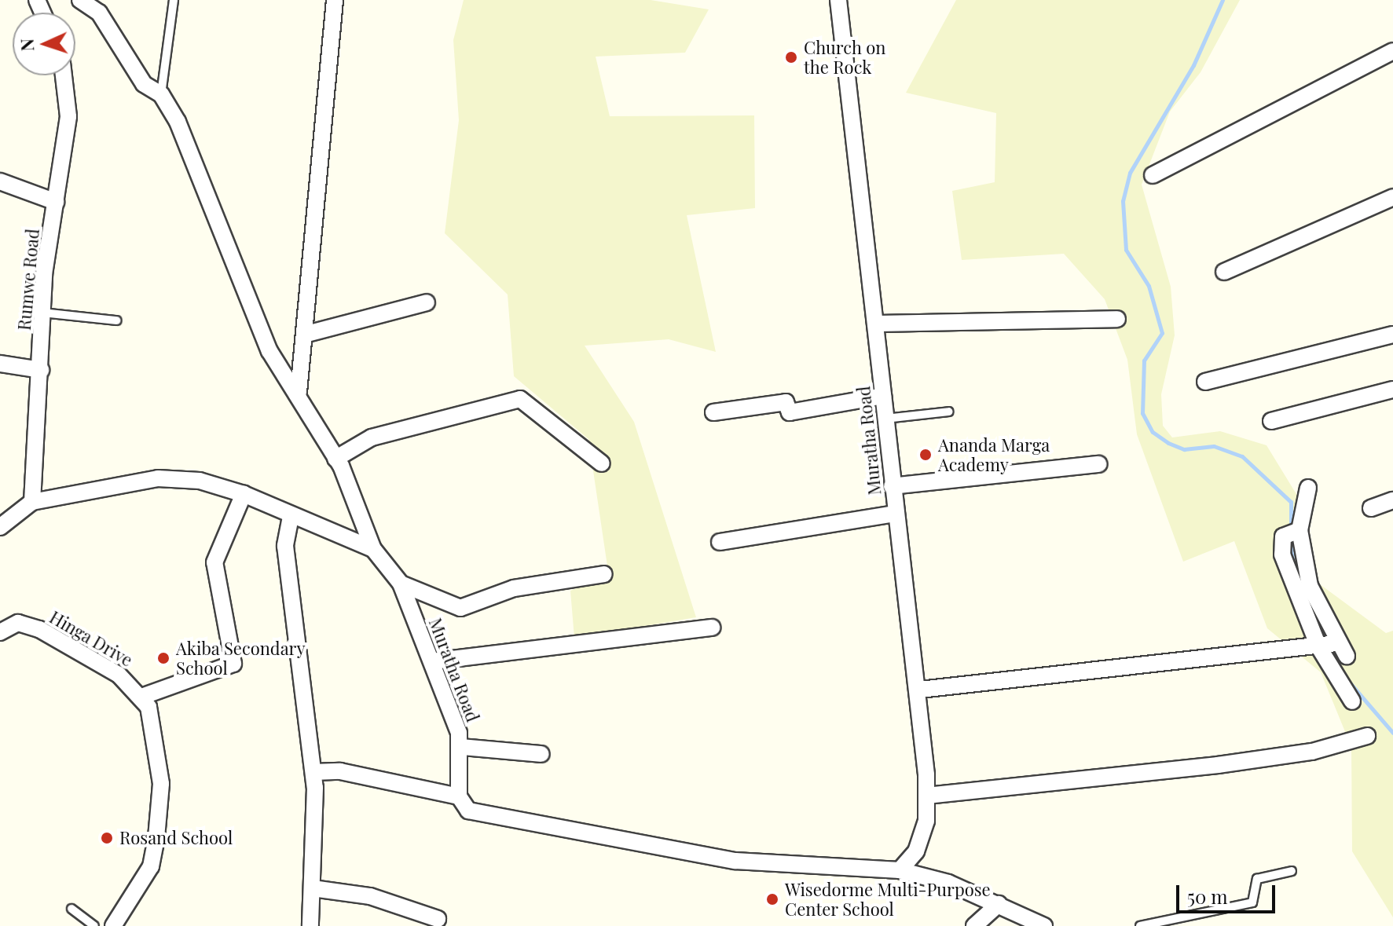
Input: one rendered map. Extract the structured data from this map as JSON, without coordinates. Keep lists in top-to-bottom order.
{
  "streets": {
    "street": ["Rumwe Road", "Muratha Road", "Hinga Drive"]
  },
  "places": [
    "Church on the Rock",
    "Ananda Marga Academy",
    "Akiba Secondary School",
    "Rosand School",
    "Wisedorme Multi-Purpose Center School"
  ],
  "scale_bar": "50 m",
  "north": "left"
}
